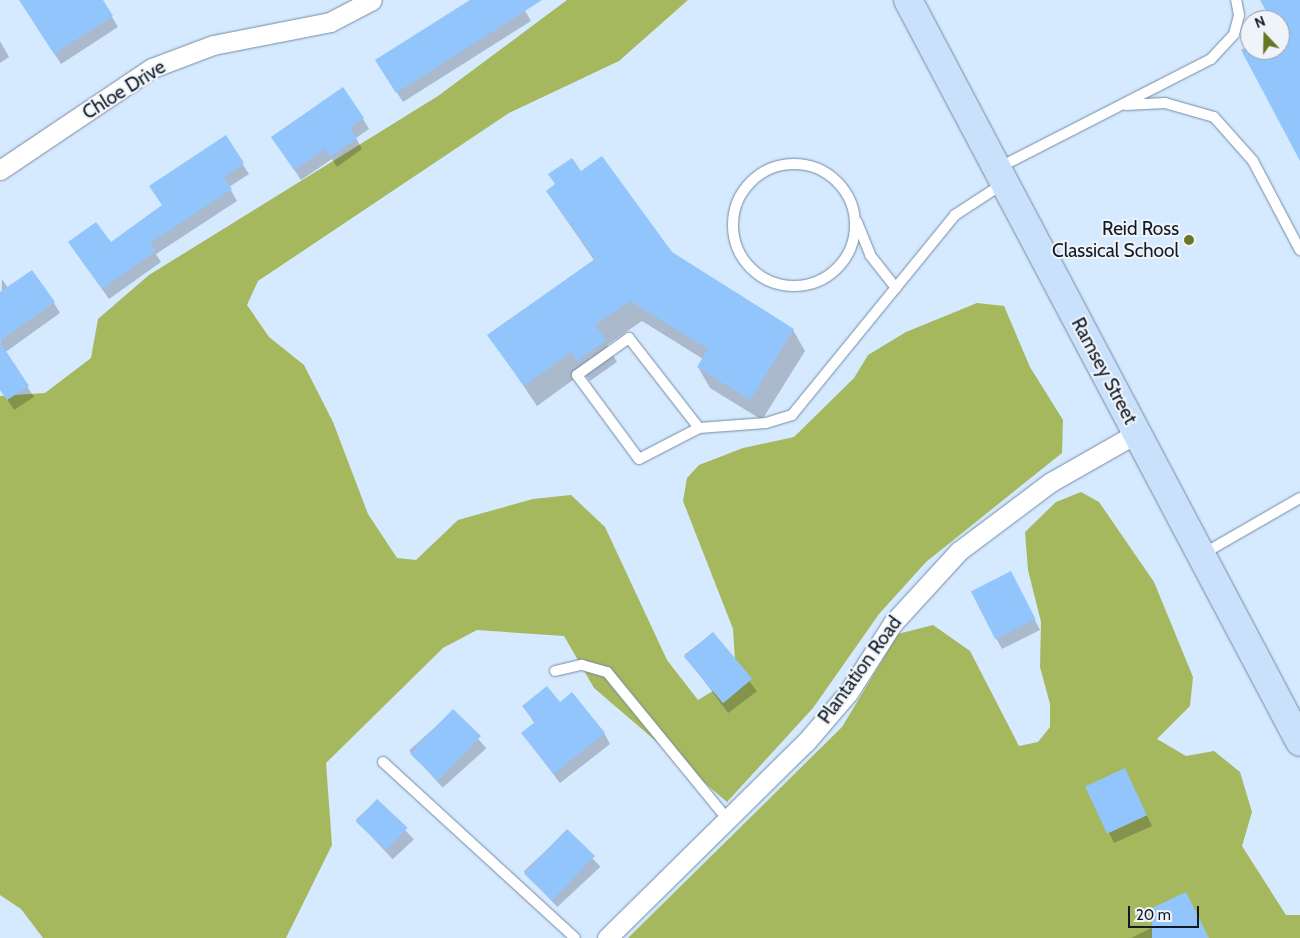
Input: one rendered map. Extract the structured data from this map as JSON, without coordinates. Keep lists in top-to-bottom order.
{
  "streets": {
    "main road": ["Ramsey Street"],
    "street": ["Chloe Drive", "Plantation Road"]
  },
  "crossings": [
    ["Ramsey Street", "Plantation Road"]
  ],
  "places": ["Reid Ross Classical School"],
  "scale_bar": "20 m",
  "north": "top"
}
